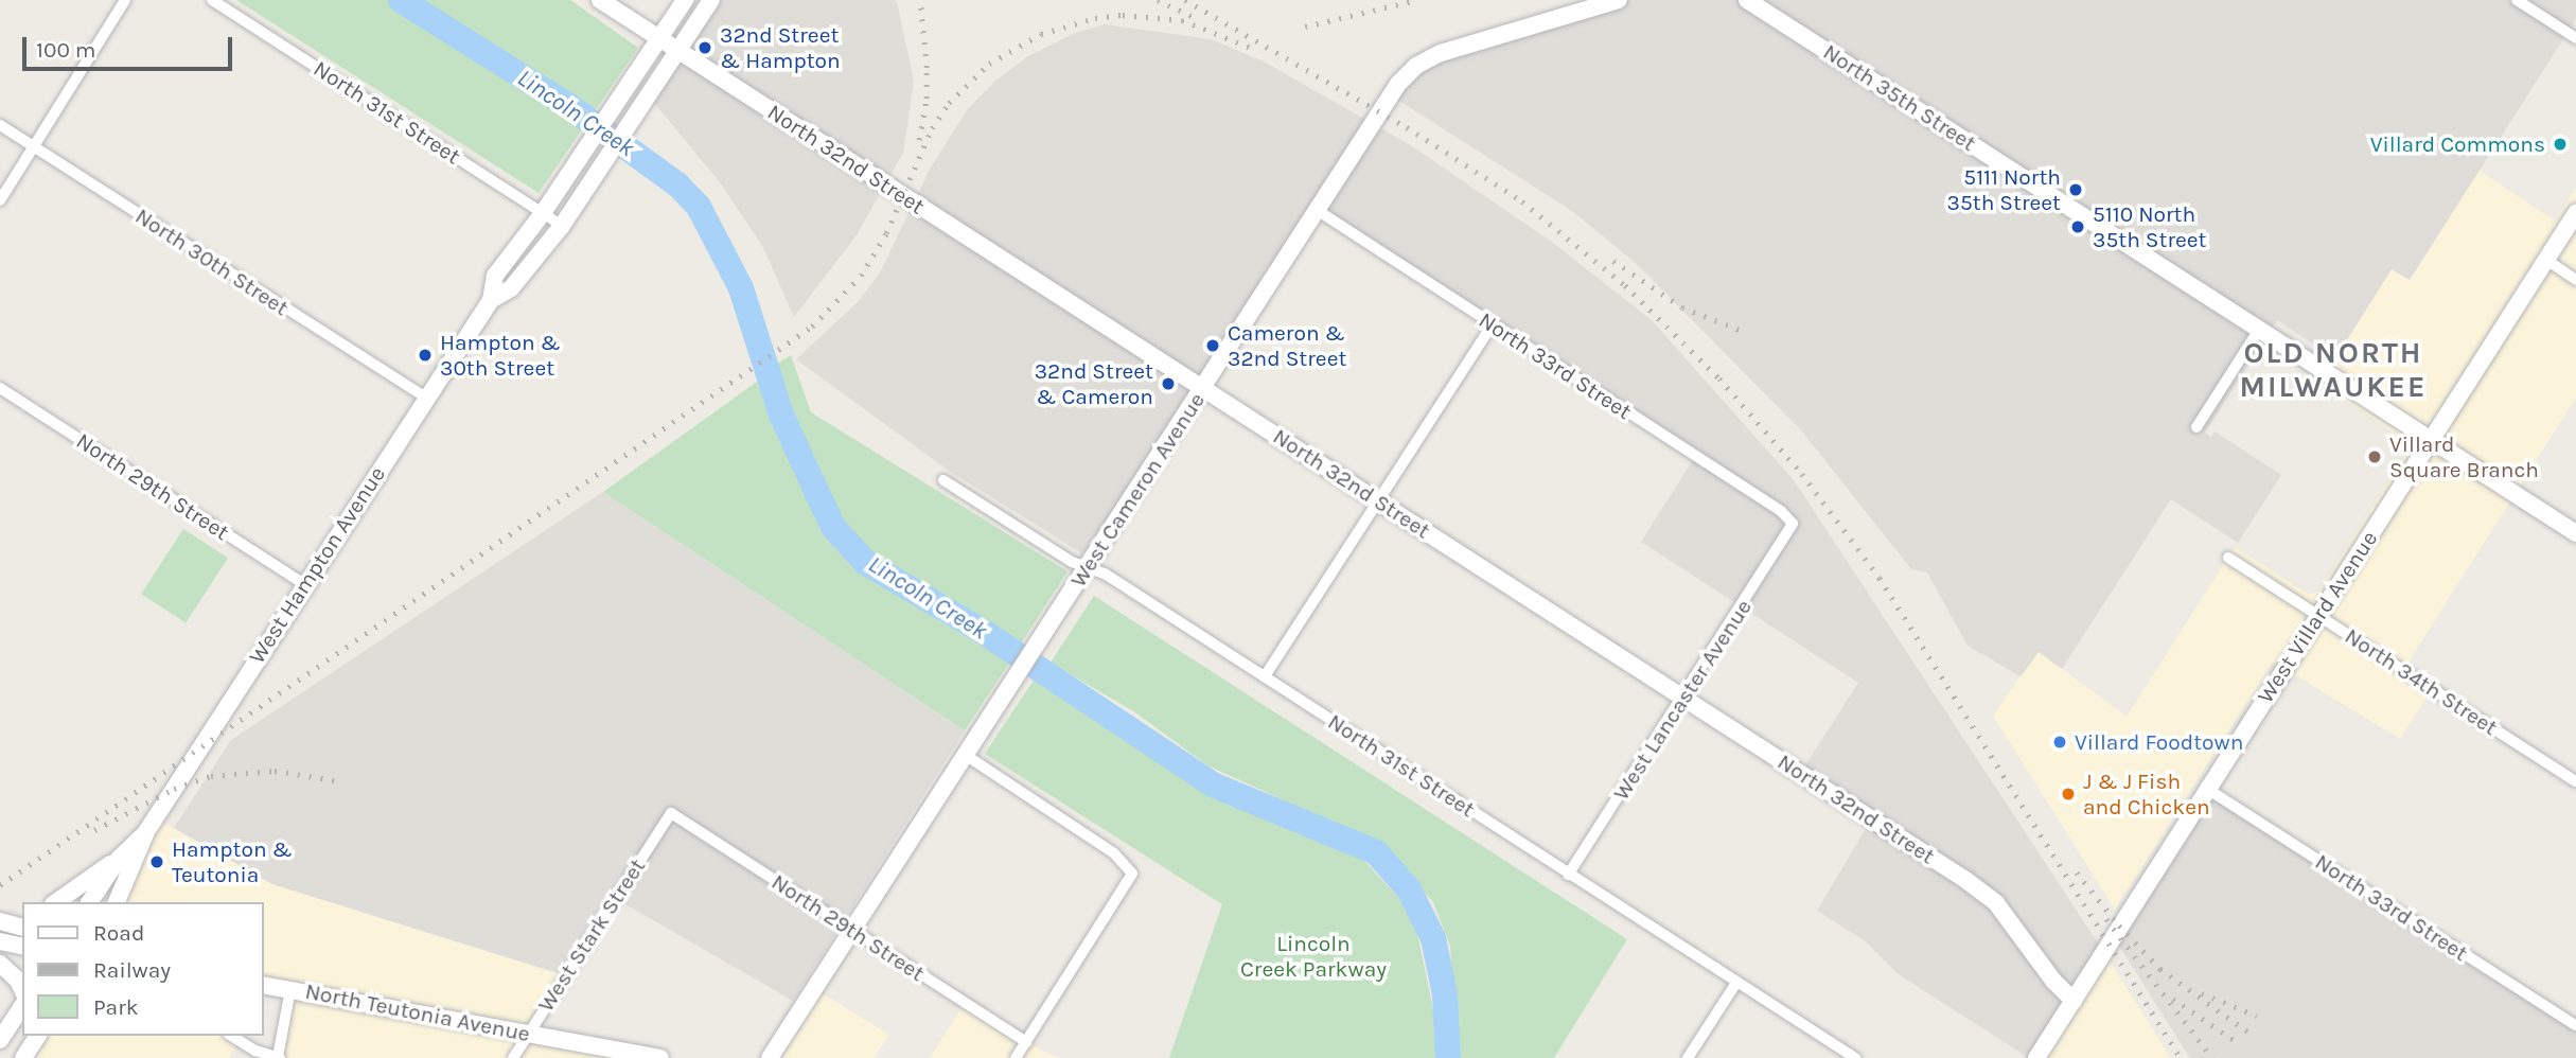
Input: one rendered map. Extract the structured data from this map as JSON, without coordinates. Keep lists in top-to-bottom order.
{
  "streets": {
    "street": [
      "North 35th Street",
      "North 31st Street",
      "North 32nd Street",
      "North 30th Street",
      "North 33rd Street",
      "North 29th Street",
      "West Cameron Avenue",
      "West Hampton Avenue",
      "West Villard Avenue",
      "North 34th Street",
      "West Lancaster Avenue",
      "West Stark Street",
      "North Teutonia Avenue"
    ]
  },
  "crossings": [
    ["North 35th Street", "West Villard Avenue"],
    ["North 31st Street", "West Cameron Avenue"],
    ["North 31st Street", "West Hampton Avenue"],
    ["North 31st Street", "West Lancaster Avenue"],
    ["North 32nd Street", "West Cameron Avenue"],
    ["North 32nd Street", "West Hampton Avenue"],
    ["North 32nd Street", "West Villard Avenue"],
    ["North 32nd Street", "West Lancaster Avenue"],
    ["North 30th Street", "West Hampton Avenue"],
    ["North 33rd Street", "West Cameron Avenue"],
    ["North 33rd Street", "West Villard Avenue"],
    ["North 33rd Street", "West Lancaster Avenue"],
    ["North 29th Street", "West Cameron Avenue"],
    ["North 29th Street", "West Hampton Avenue"],
    ["North 29th Street", "West Stark Street"],
    ["West Villard Avenue", "North 34th Street"],
    ["West Stark Street", "North Teutonia Avenue"]
  ],
  "districts": ["OLD NORTH MILWAUKEE"],
  "water": ["Lincoln Creek"],
  "parks": ["Lincoln Creek Parkway"],
  "places": [
    "32nd Street & Hampton",
    "Villard Commons",
    "5111 North 35th Street",
    "5110 North 35th Street",
    "Cameron & 32nd Street",
    "Hampton & 30th Street",
    "32nd Street & Cameron",
    "Villard Square Branch",
    "Villard Foodtown",
    "J & J Fish and Chicken",
    "Hampton & Teutonia"
  ],
  "legend": ["Road", "Railway", "Park"],
  "scale_bar": "100 m"
}
